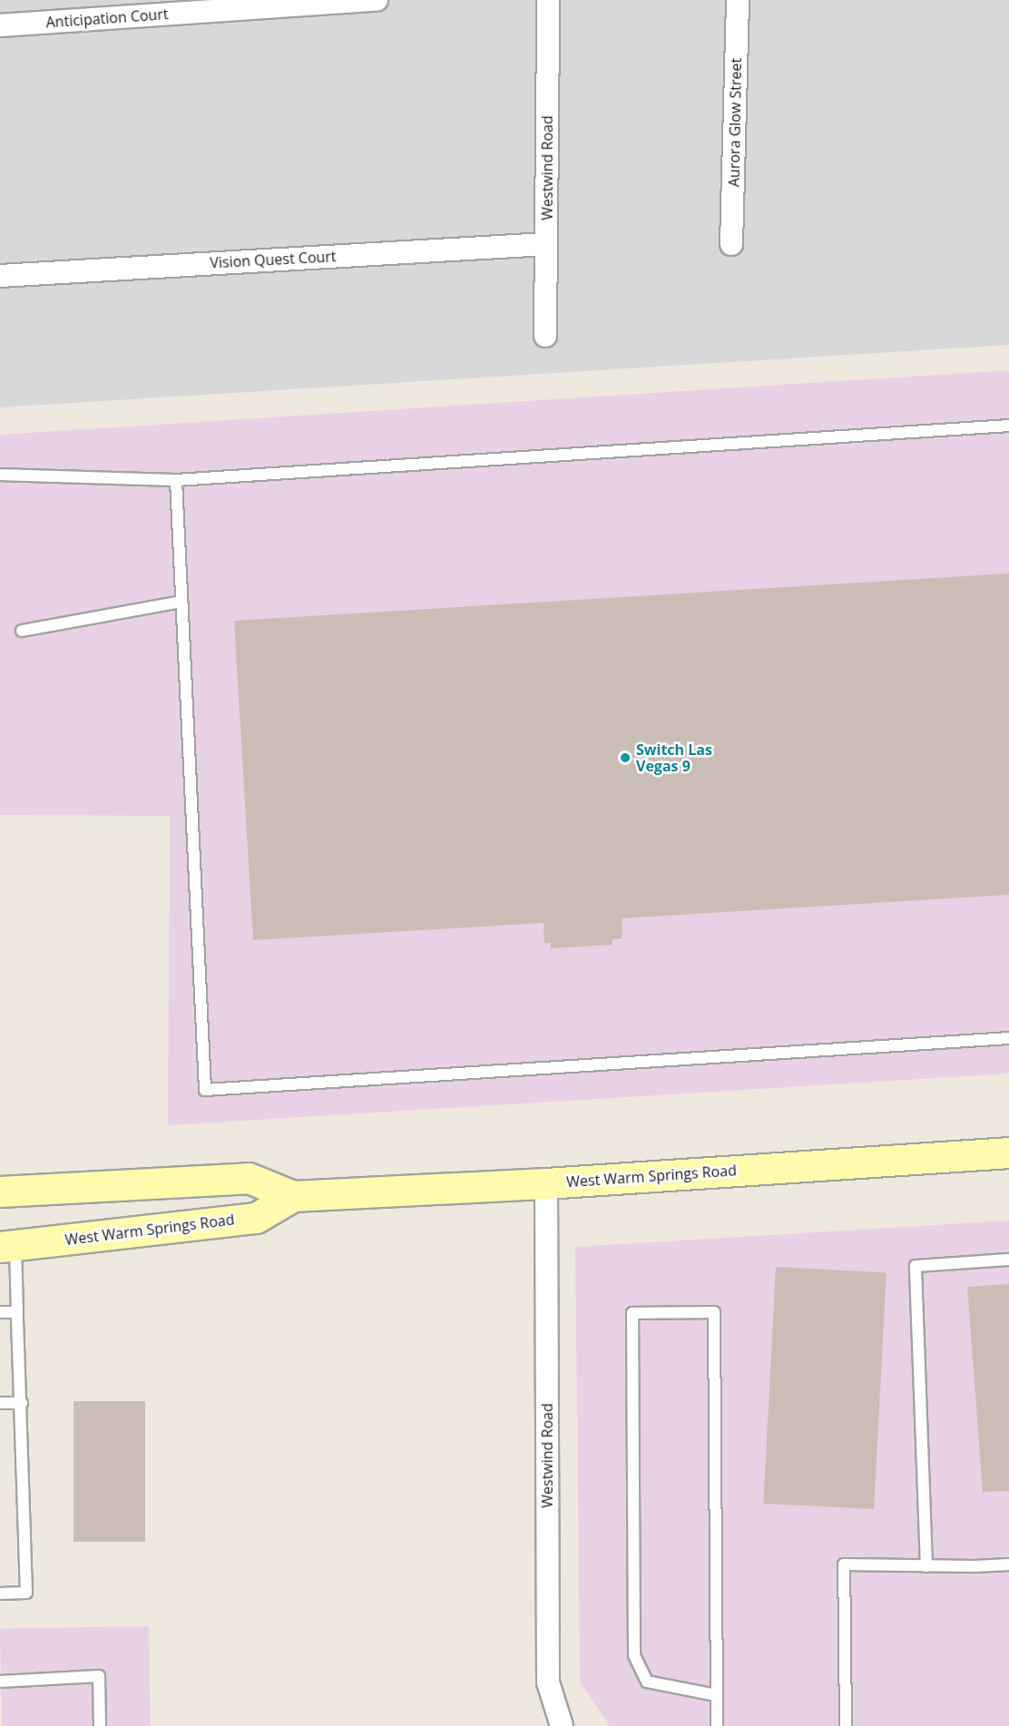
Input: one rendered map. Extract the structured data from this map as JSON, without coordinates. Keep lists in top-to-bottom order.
{
  "streets": {
    "main road": ["West Warm Springs Road"],
    "street": [
      "Anticipation Court",
      "Aurora Glow Street",
      "Westwind Road",
      "Vision Quest Court"
    ]
  },
  "crossings": [
    ["Westwind Road", "Vision Quest Court"],
    ["Westwind Road", "West Warm Springs Road"]
  ],
  "places": ["Switch Las Vegas 9"]
}
